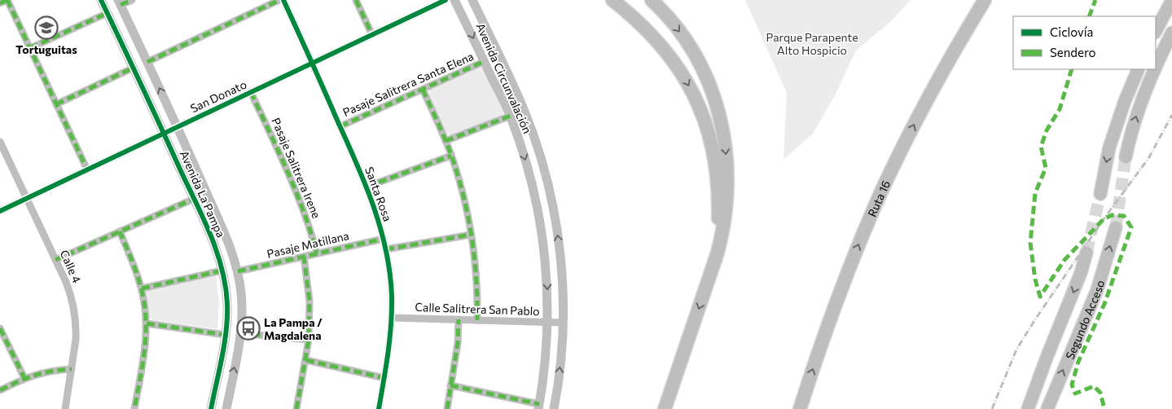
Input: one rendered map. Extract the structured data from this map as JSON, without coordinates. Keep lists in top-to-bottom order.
{
  "streets": {
    "highway": ["Ruta 16"],
    "main road": ["Segundo Acceso"],
    "street": [
      "Avenida Circunvalación",
      "Pasaje Salitrera Santa Elena",
      "San Donato",
      "Pasaje Salitrera Irene",
      "Avenida La Pampa",
      "Santa Rosa",
      "Pasaje Matillana",
      "Calle 4",
      "Calle Salitrera San Pablo"
    ]
  },
  "crossings": [
    ["Avenida Circunvalación", "Pasaje Salitrera Santa Elena"],
    ["Avenida Circunvalación", "Calle Salitrera San Pablo"],
    ["Pasaje Salitrera Santa Elena", "Santa Rosa"],
    ["San Donato", "Pasaje Salitrera Irene"],
    ["San Donato", "Avenida La Pampa"],
    ["San Donato", "Santa Rosa"],
    ["San Donato", "Calle 4"],
    ["Pasaje Salitrera Irene", "Pasaje Matillana"],
    ["Avenida La Pampa", "Pasaje Matillana"],
    ["Santa Rosa", "Pasaje Matillana"],
    ["Santa Rosa", "Calle Salitrera San Pablo"]
  ],
  "one_way": ["Ruta 16"],
  "parks": ["Parque Parapente Alto Hospicio"],
  "places": {
    "school or university": ["Tortuguitas"],
    "bus stop": ["La Pampa / Magdalena"]
  },
  "legend": ["Ciclovía", "Sendero"]
}
